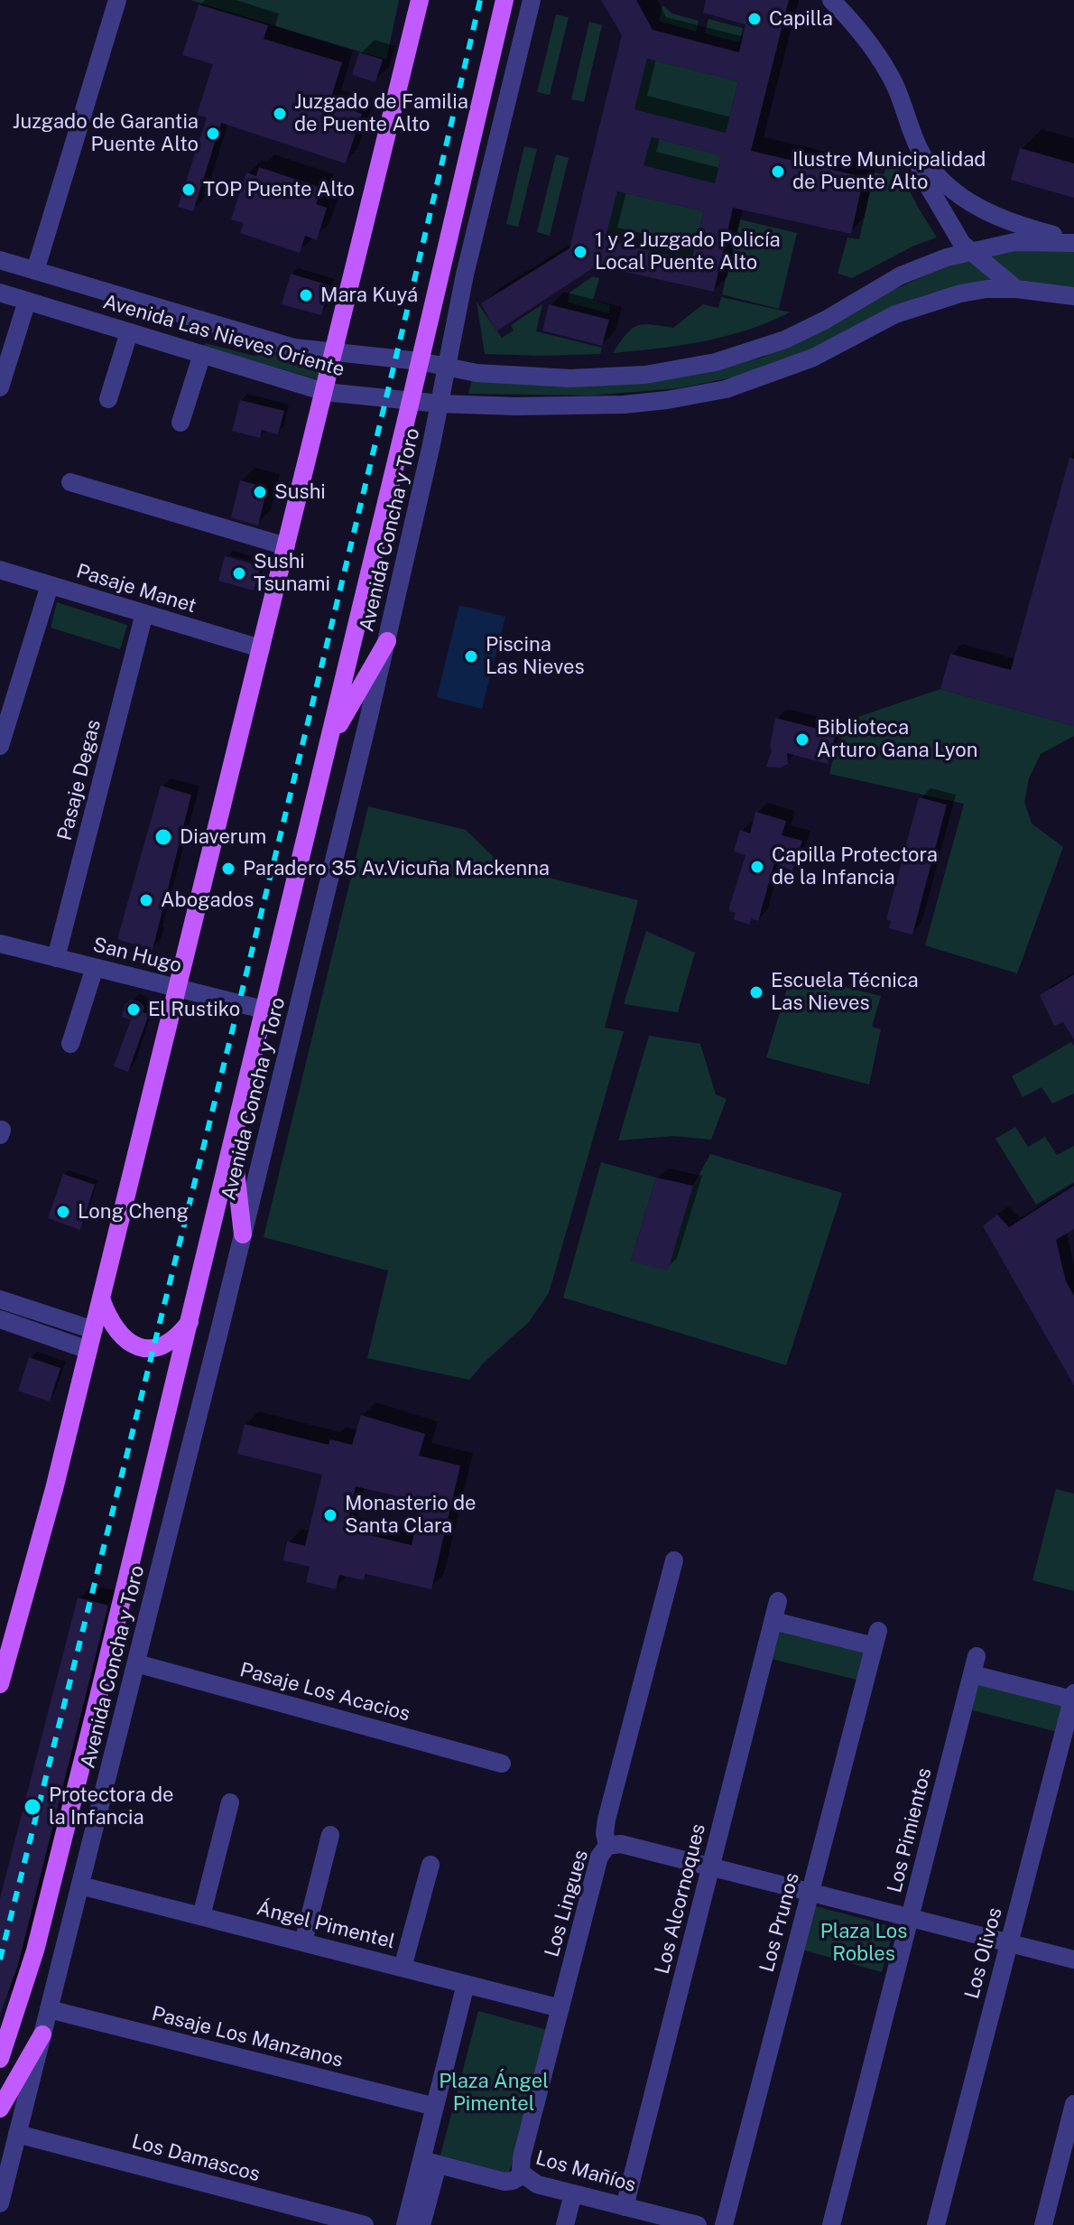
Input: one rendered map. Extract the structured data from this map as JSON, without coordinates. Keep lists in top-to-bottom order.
{
  "streets": {
    "main road": ["Avenida Concha y Toro"],
    "street": [
      "Avenida Las Nieves Oriente",
      "Pasaje Manet",
      "Pasaje Degas",
      "San Hugo",
      "Pasaje Los Acacios",
      "Los Pimientos",
      "Los Alcornoques",
      "Los Lingues",
      "Los Prunos",
      "Ángel Pimentel",
      "Los Olivos",
      "Pasaje Los Manzanos",
      "Los Damascos",
      "Los Mañíos"
    ]
  },
  "crossings": [
    ["Avenida Las Nieves Oriente", "Avenida Concha y Toro"],
    ["Avenida Concha y Toro", "San Hugo"],
    ["Avenida Concha y Toro", "Pasaje Los Acacios"],
    ["Avenida Concha y Toro", "Ángel Pimentel"],
    ["Avenida Concha y Toro", "Pasaje Los Manzanos"],
    ["Avenida Concha y Toro", "Los Damascos"],
    ["Pasaje Manet", "Pasaje Degas"],
    ["Pasaje Degas", "San Hugo"],
    ["Los Pimientos", "Los Olivos"],
    ["Los Alcornoques", "Los Prunos"],
    ["Los Alcornoques", "Los Mañíos"],
    ["Los Lingues", "Ángel Pimentel"],
    ["Los Lingues", "Los Mañíos"]
  ],
  "parks": ["Plaza Los Robles", "Plaza Ángel Pimentel"],
  "places": [
    "Capilla",
    "Juzgado de Familia de Puente Alto",
    "Juzgado de Garantia Puente Alto",
    "Ilustre Municipalidad de Puente Alto",
    "TOP Puente Alto",
    "1 y 2 Juzgado Policía Local Puente Alto",
    "Mara Kuyá",
    "Sushi",
    "Sushi Tsunami",
    "Piscina Las Nieves",
    "Biblioteca Arturo Gana Lyon",
    "Diaverum",
    "Capilla Protectora de la Infancia",
    "Paradero 35 Av.Vicuña Mackenna",
    "Abogados",
    "Escuela Técnica Las Nieves",
    "El Rustiko",
    "Long Cheng",
    "Monasterio de Santa Clara",
    "Protectora de la Infancia"
  ]
}
